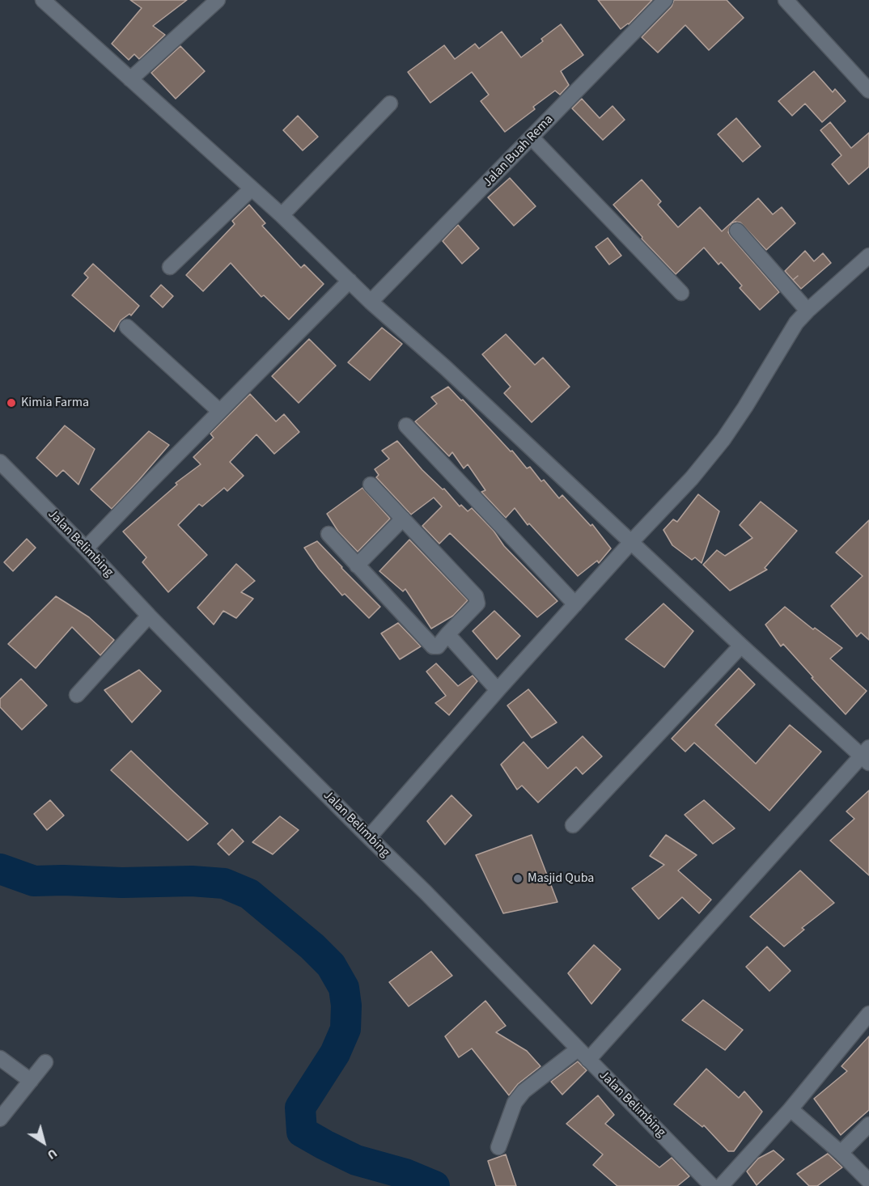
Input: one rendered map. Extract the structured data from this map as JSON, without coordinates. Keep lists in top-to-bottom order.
{
  "streets": {
    "street": ["Jalan Buah Rema", "Jalan Belimbing"]
  },
  "places": ["Kimia Farma", "Masjid Quba"],
  "north": "bottom right"
}
